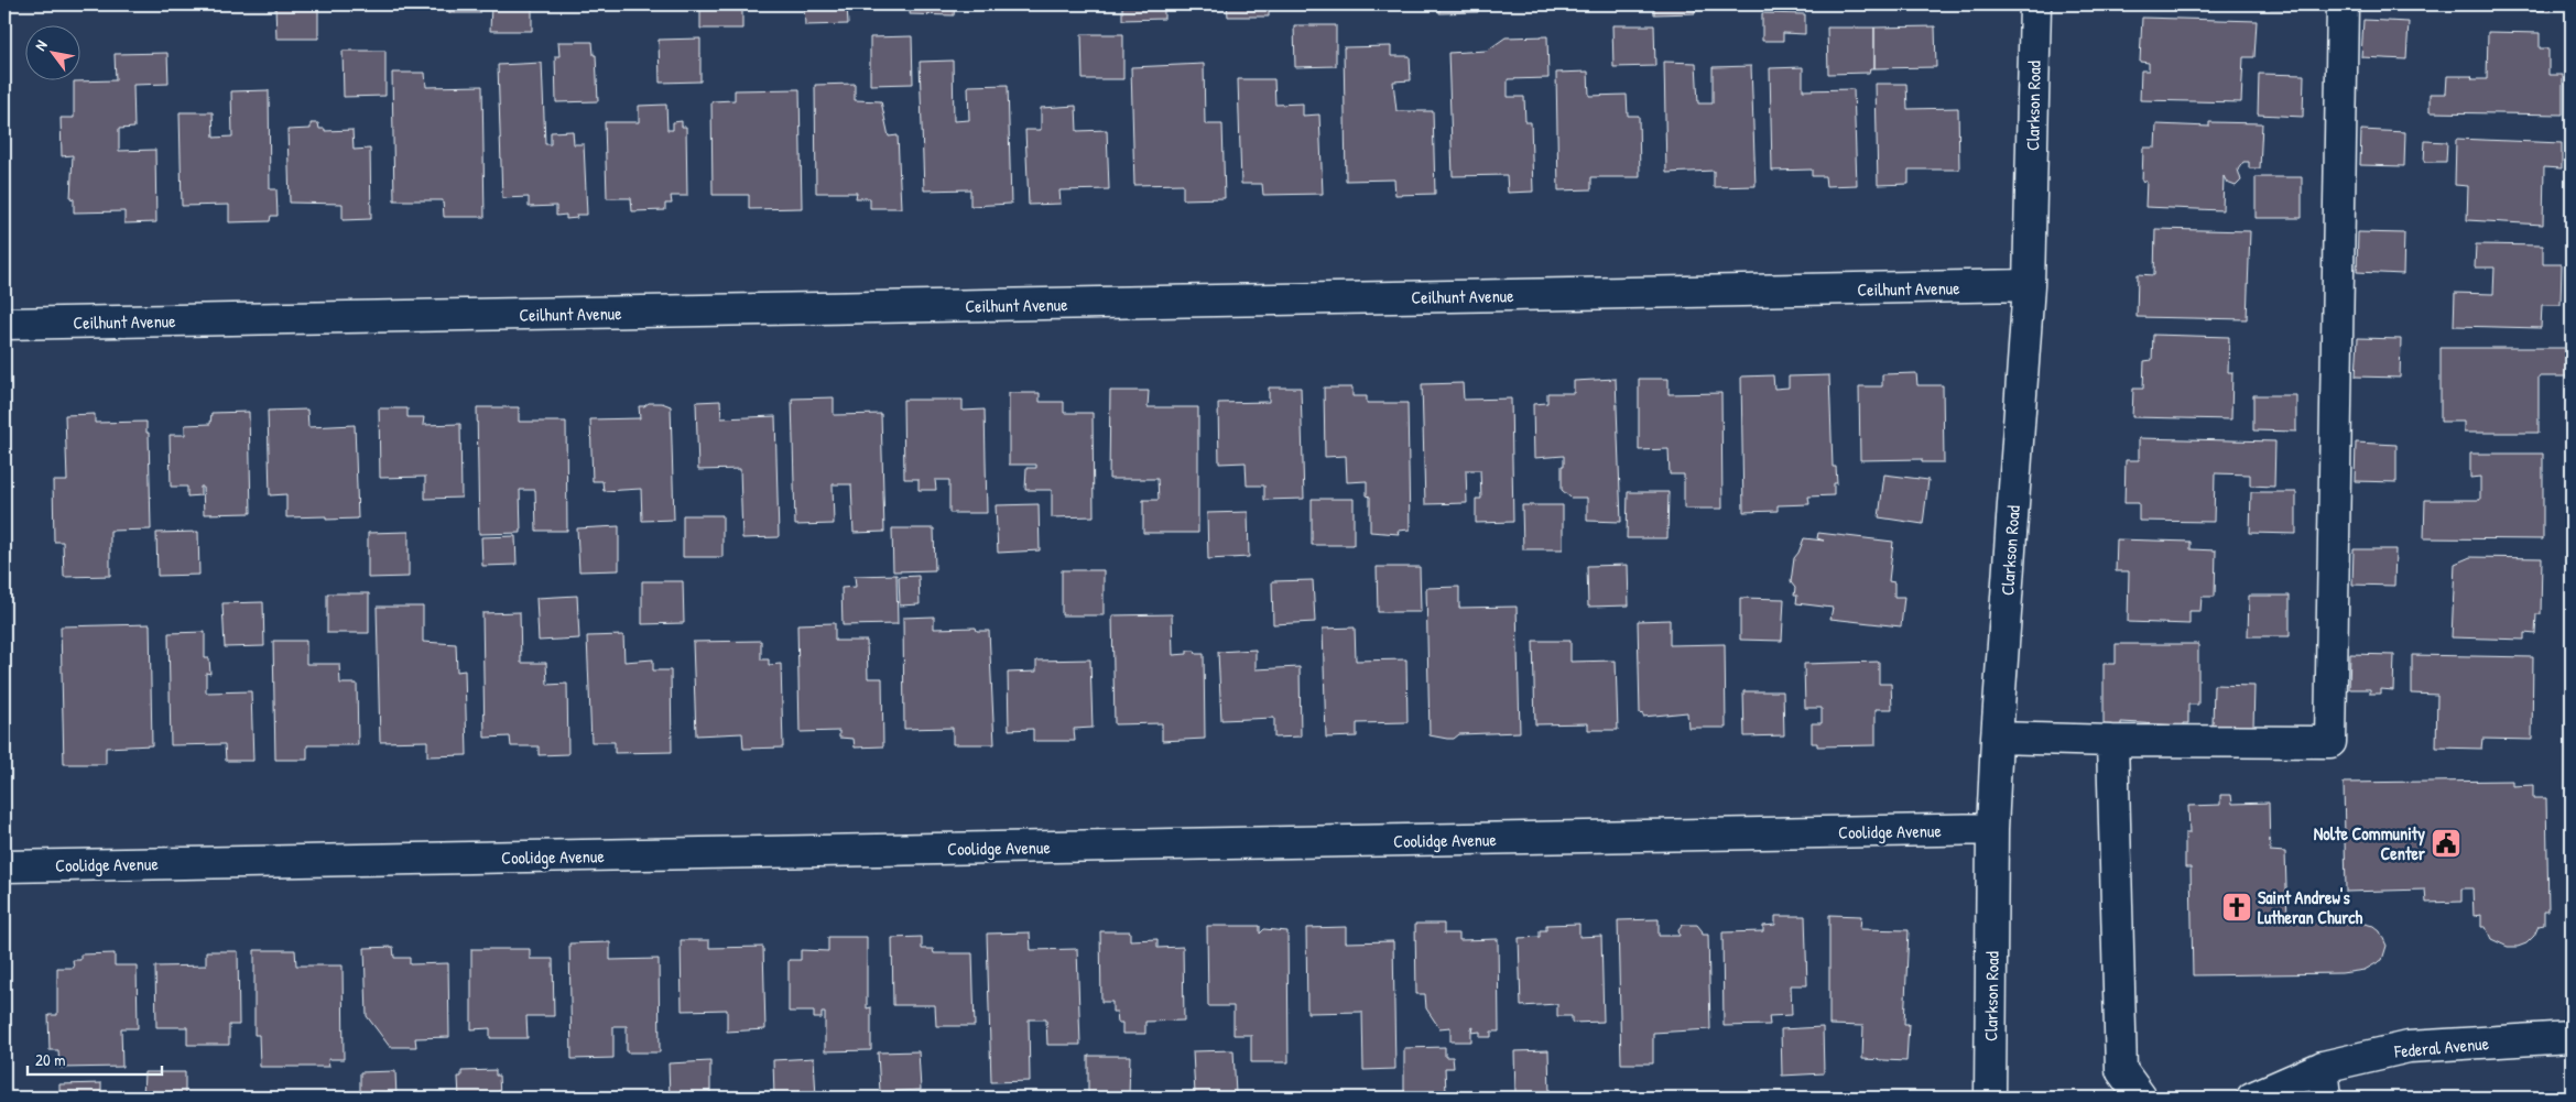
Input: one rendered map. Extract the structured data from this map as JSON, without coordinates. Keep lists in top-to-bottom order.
{
  "streets": {
    "street": [
      "Clarkson Road",
      "Ceilhunt Avenue",
      "Coolidge Avenue",
      "Federal Avenue"
    ]
  },
  "crossings": [
    ["Clarkson Road", "Ceilhunt Avenue"],
    ["Clarkson Road", "Coolidge Avenue"]
  ],
  "places": {
    "public building": ["Nolte Community Center"],
    "church": ["Saint Andrew's Lutheran Church"]
  },
  "scale_bar": "20 m",
  "north": "top left"
}
